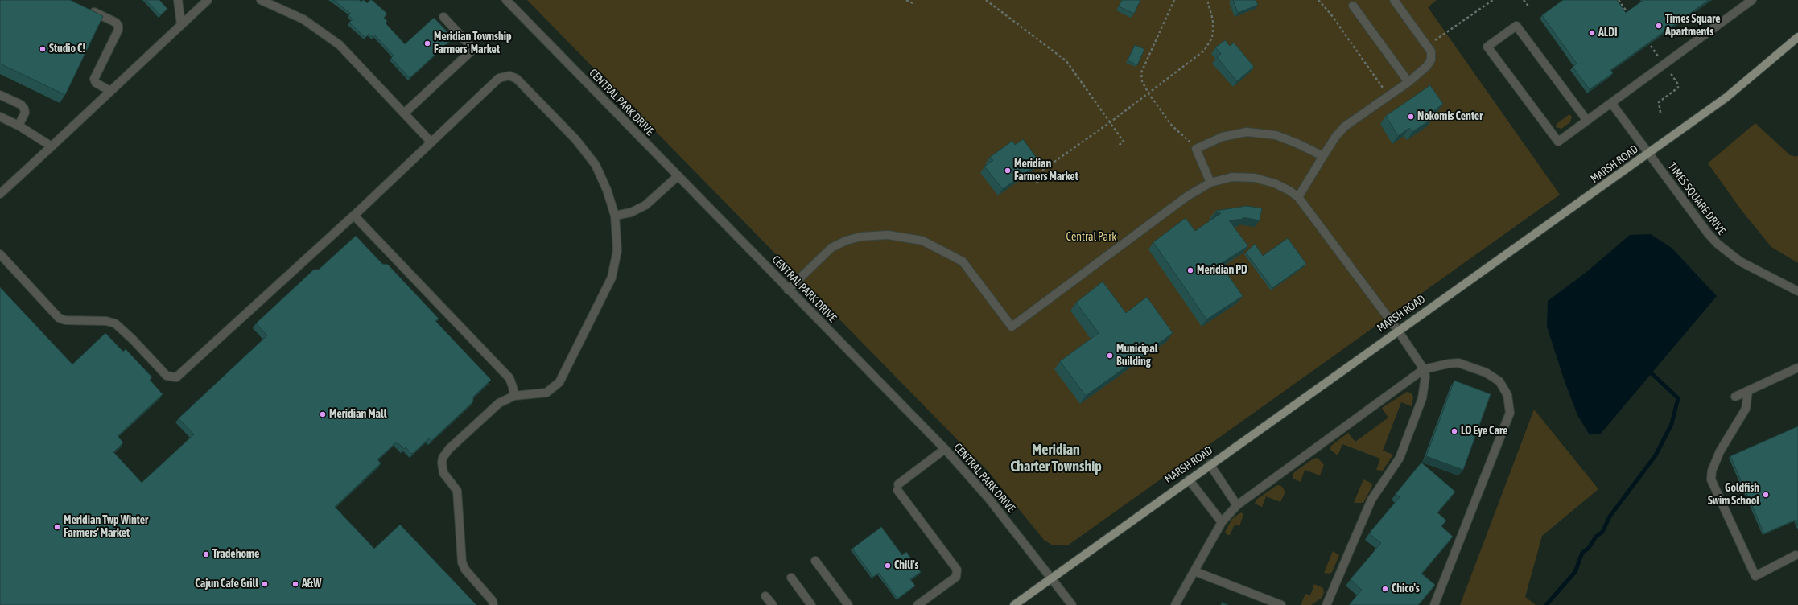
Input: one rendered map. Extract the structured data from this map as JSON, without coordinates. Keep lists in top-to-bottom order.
{
  "streets": {
    "main road": ["MARSH ROAD"],
    "street": ["CENTRAL PARK DRIVE", "TIMES SQUARE DRIVE"]
  },
  "crossings": [
    ["CENTRAL PARK DRIVE", "MARSH ROAD"],
    ["MARSH ROAD", "TIMES SQUARE DRIVE"]
  ],
  "districts": ["Meridian Charter Township"],
  "parks": ["Central Park"],
  "places": [
    "Times Square Apartments",
    "ALDI",
    "Meridian Township Farmers' Market",
    "Studio C!",
    "Nokomis Center",
    "Meridian Farmers Market",
    "Meridian PD",
    "Municipal Building",
    "Meridian Mall",
    "LO Eye Care",
    "Goldfish Swim School",
    "Meridian Twp Winter Farmers' Market",
    "Tradehome",
    "Chili's",
    "Cajun Cafe Grill",
    "A&W",
    "Chico's"
  ]
}
